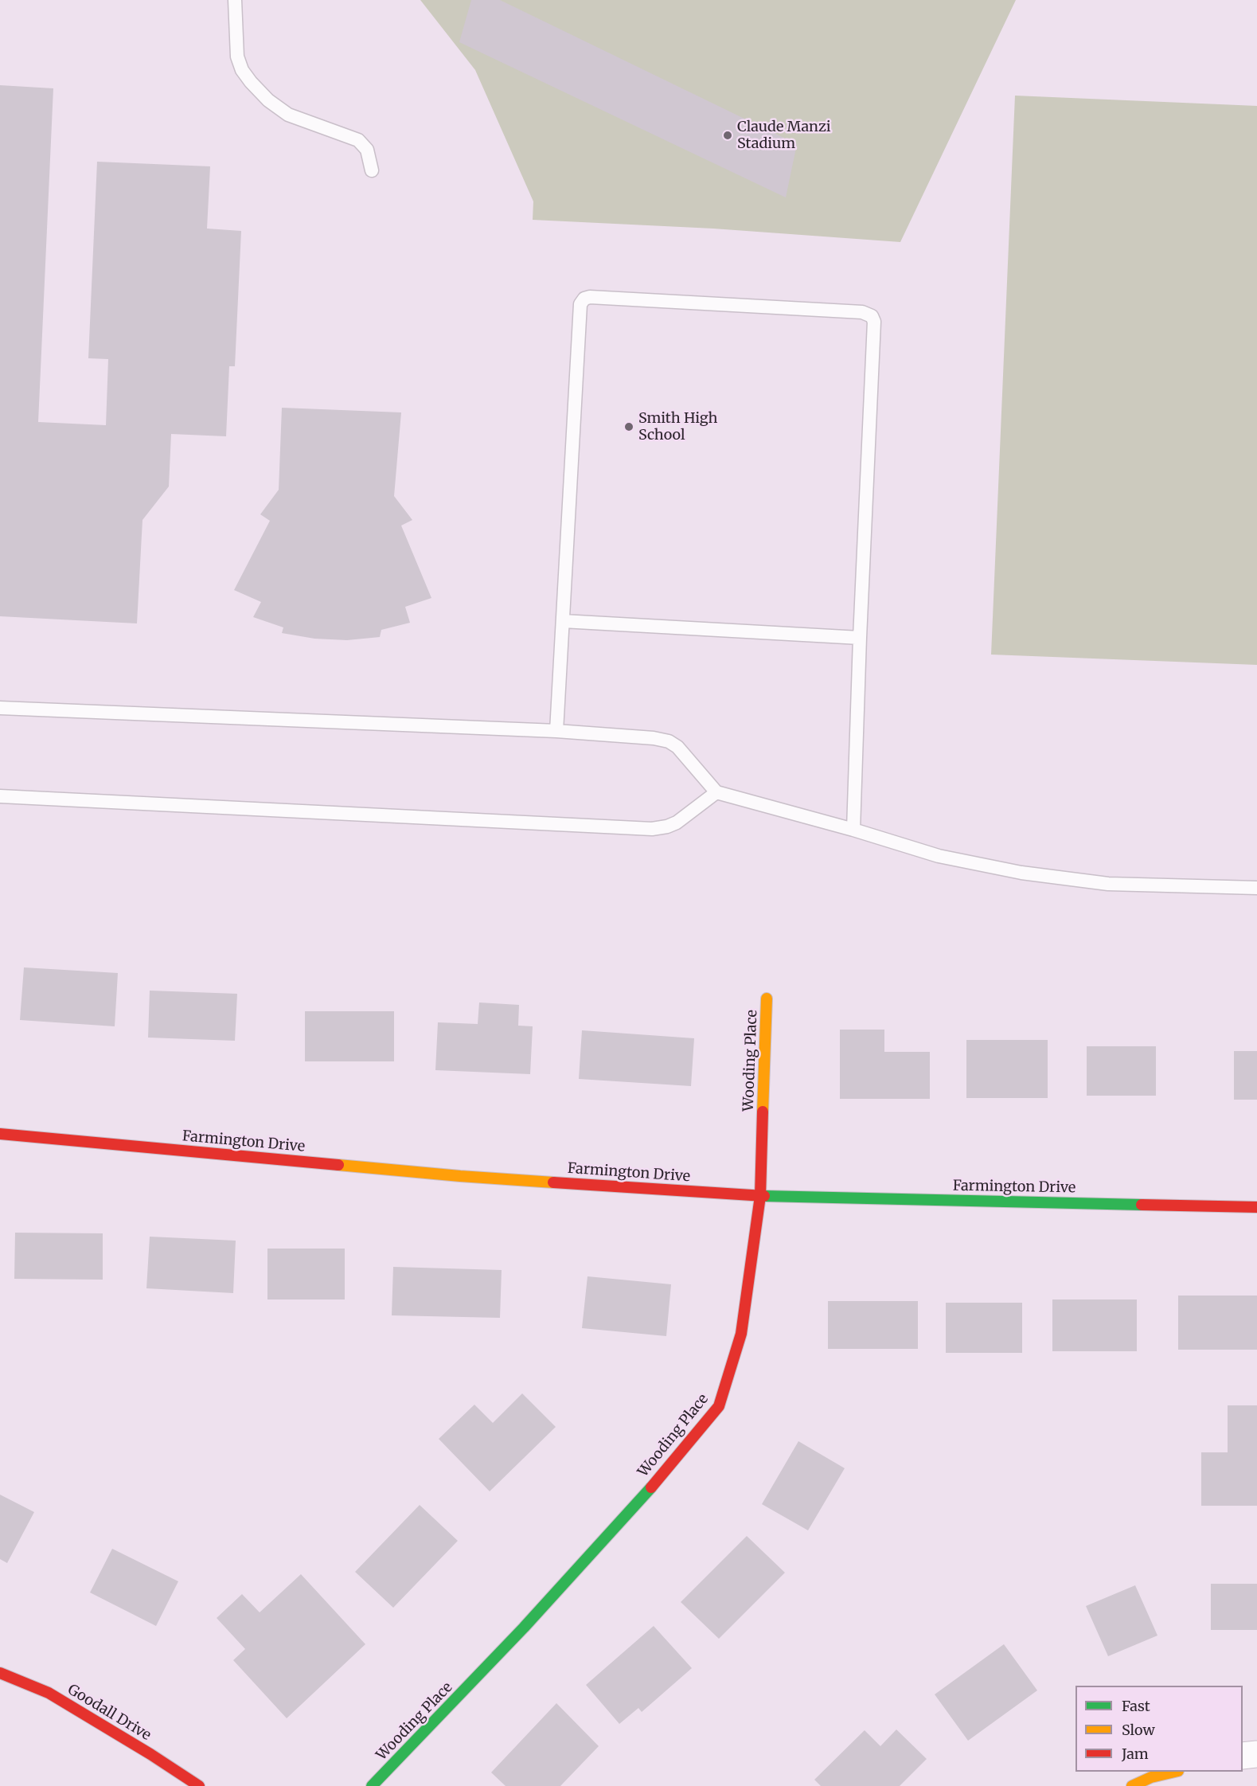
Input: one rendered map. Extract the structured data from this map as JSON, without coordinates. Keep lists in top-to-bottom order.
{
  "streets": {
    "street": ["Wooding Place", "Farmington Drive", "Goodall Drive"]
  },
  "crossings": [
    ["Wooding Place", "Farmington Drive"]
  ],
  "places": ["Claude Manzi Stadium", "Smith High School"],
  "legend": ["Fast", "Slow", "Jam"]
}
